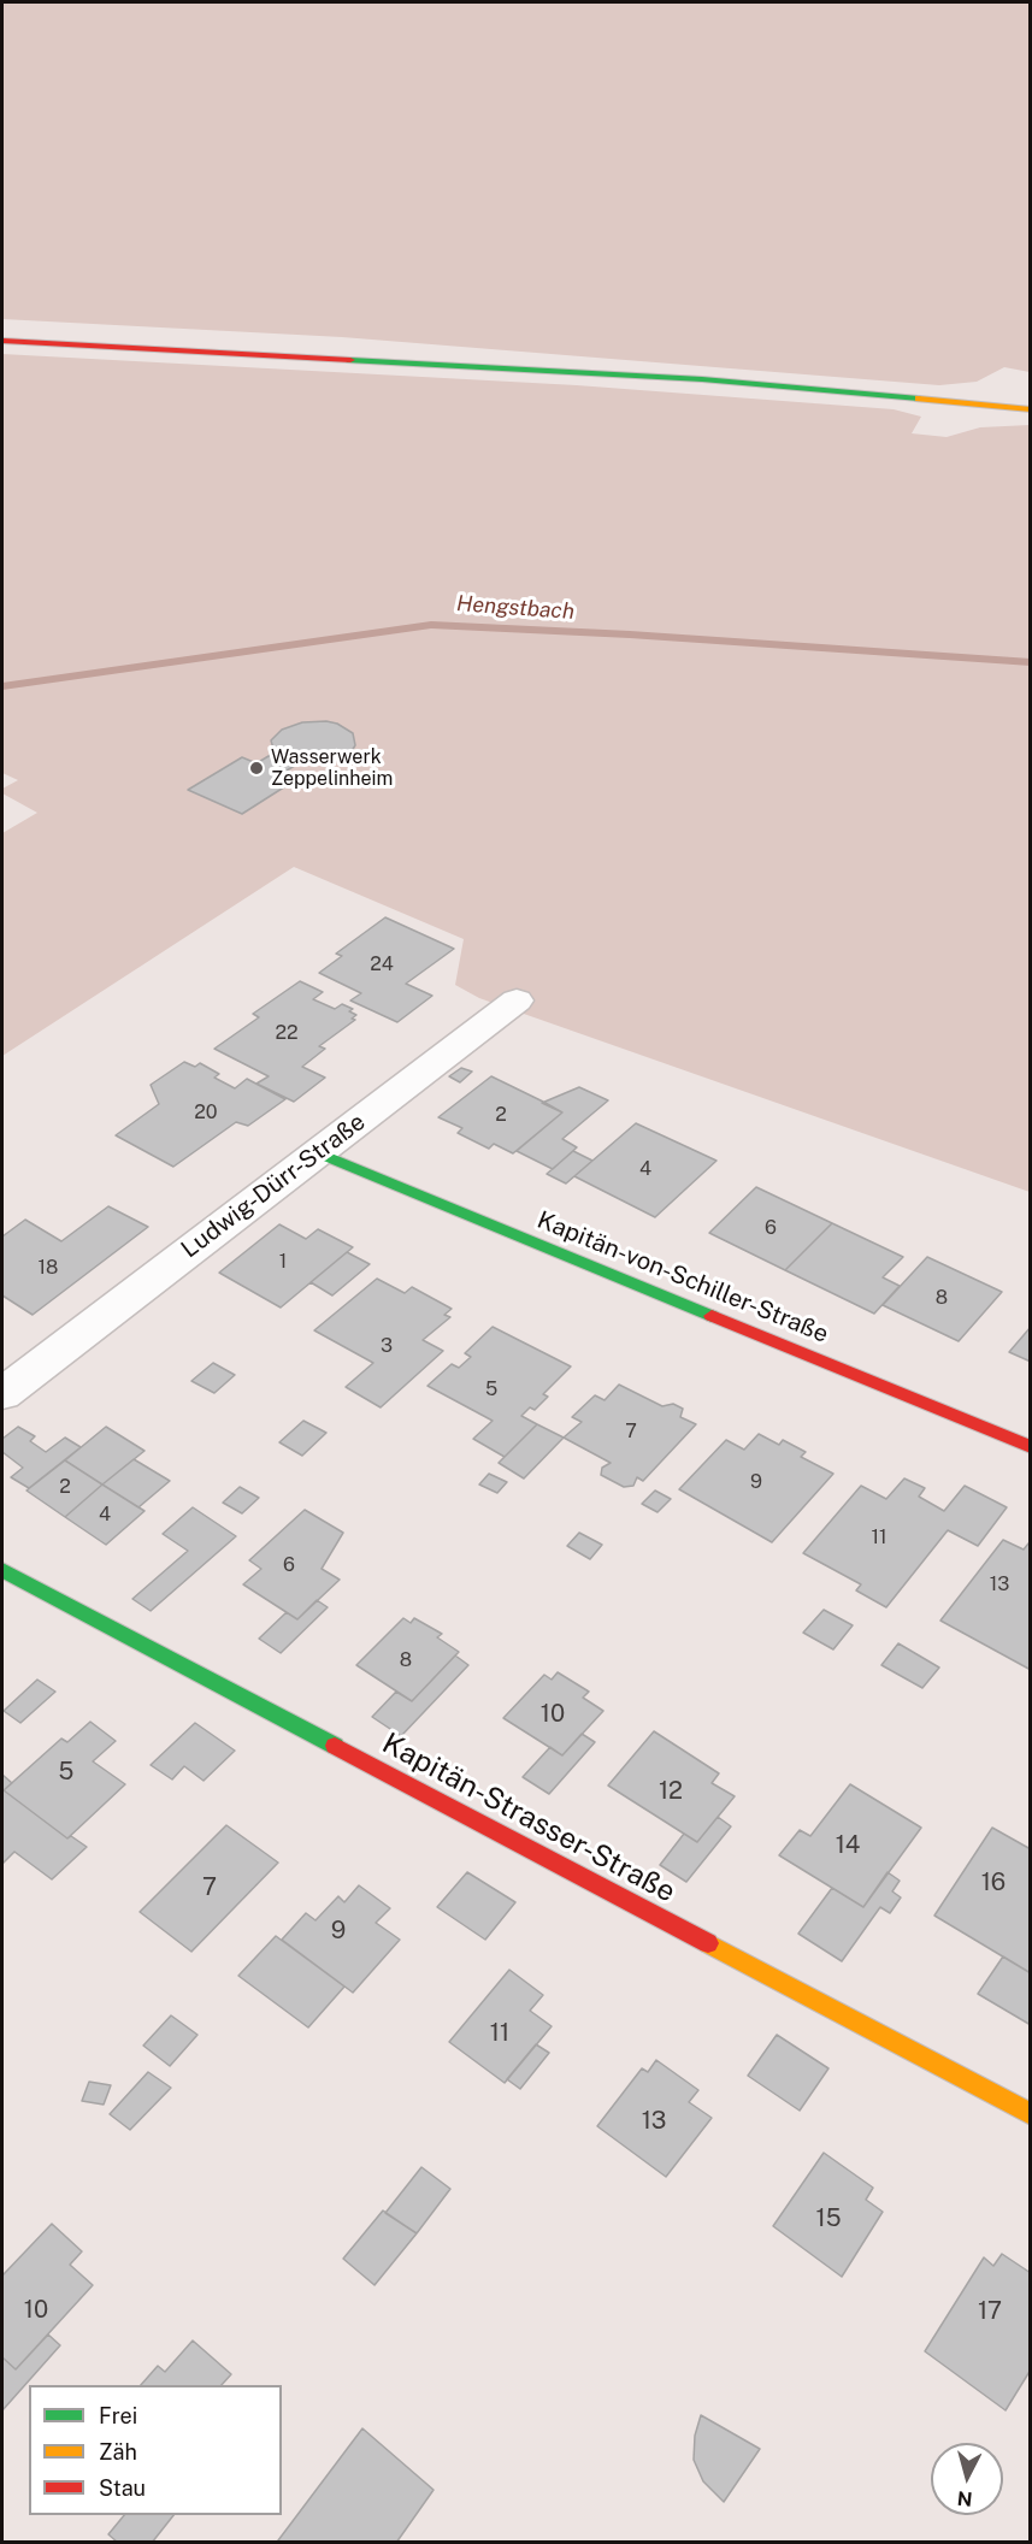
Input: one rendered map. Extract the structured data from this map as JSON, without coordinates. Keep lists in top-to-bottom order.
{
  "streets": {
    "main road": ["Kapitän-von-Schiller-Straße", "Kapitän-Strasser-Straße"],
    "street": ["Ludwig-Dürr-Straße"]
  },
  "crossings": [
    ["Ludwig-Dürr-Straße", "Kapitän-von-Schiller-Straße"]
  ],
  "water": ["Hengstbach"],
  "places": ["Wasserwerk Zeppelinheim"],
  "house_numbers": [
    "24",
    "22",
    "20",
    "2",
    "4",
    "6",
    "1",
    "18",
    "8",
    "3",
    "5",
    "7",
    "9",
    "2",
    "4",
    "11",
    "6",
    "13",
    "8",
    "10",
    "5",
    "12",
    "14",
    "16",
    "7",
    "9",
    "11",
    "13",
    "15",
    "10",
    "17"
  ],
  "legend": ["Frei", "Zäh", "Stau"],
  "north": "bottom"
}
